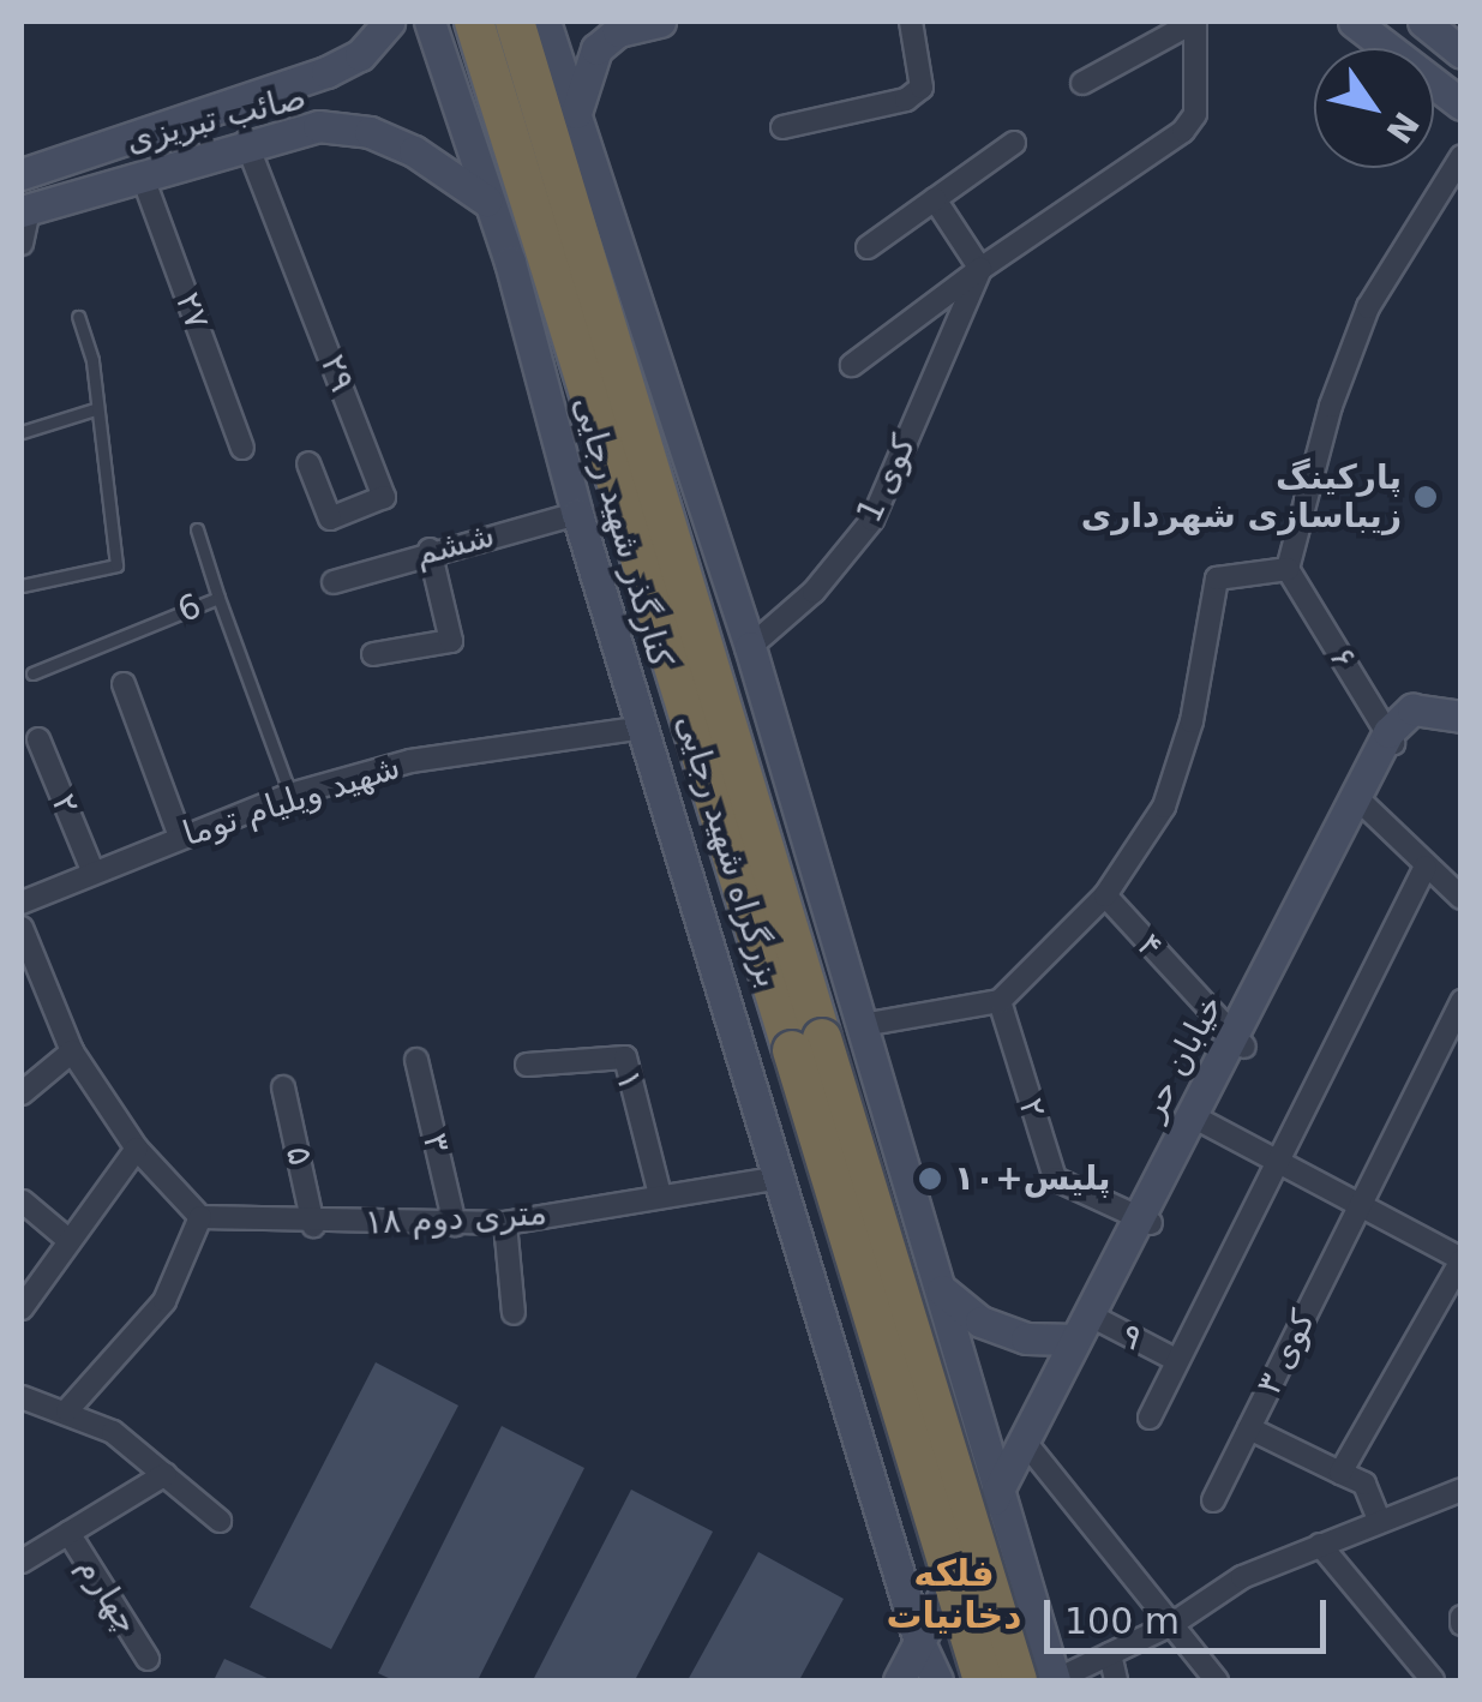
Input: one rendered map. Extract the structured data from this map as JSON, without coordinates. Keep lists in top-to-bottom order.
{
  "streets": {
    "highway": ["بزرگراه شهید رجایی"],
    "main road": ["صائب تبریزی", "کنارگذر شهید رجایی", "خیابان حر"],
    "street": [
      "۲۷",
      "۲۹",
      "کوی 1",
      "ششم",
      "۶",
      "شهید ویلیام توما",
      "۲",
      "۴",
      "۱",
      "۳",
      "۵",
      "۱۸ متری دوم",
      "۹",
      "کوی ۳",
      "چهارم"
    ],
    "lane": ["6"]
  },
  "crossings": [
    ["صائب تبریزی", "۲۷"],
    ["صائب تبریزی", "۲۹"],
    ["صائب تبریزی", "کنارگذر شهید رجایی"],
    ["کنارگذر شهید رجایی", "ششم"],
    ["کنارگذر شهید رجایی", "شهید ویلیام توما"],
    ["کنارگذر شهید رجایی", "خیابان حر"],
    ["کنارگذر شهید رجایی", "۱۸ متری دوم"],
    ["6", "شهید ویلیام توما"],
    ["۶", "خیابان حر"],
    ["شهید ویلیام توما", "۲"],
    ["۲", "خیابان حر"],
    ["۴", "خیابان حر"],
    ["خیابان حر", "۹"],
    ["۱", "۱۸ متری دوم"],
    ["۳", "۱۸ متری دوم"],
    ["۵", "۱۸ متری دوم"]
  ],
  "districts": ["فلکه دخانیات"],
  "places": ["پارکینگ زیباسازی شهرداری", "پلیس+١٠"],
  "scale_bar": "100 m",
  "north": "bottom right"
}
